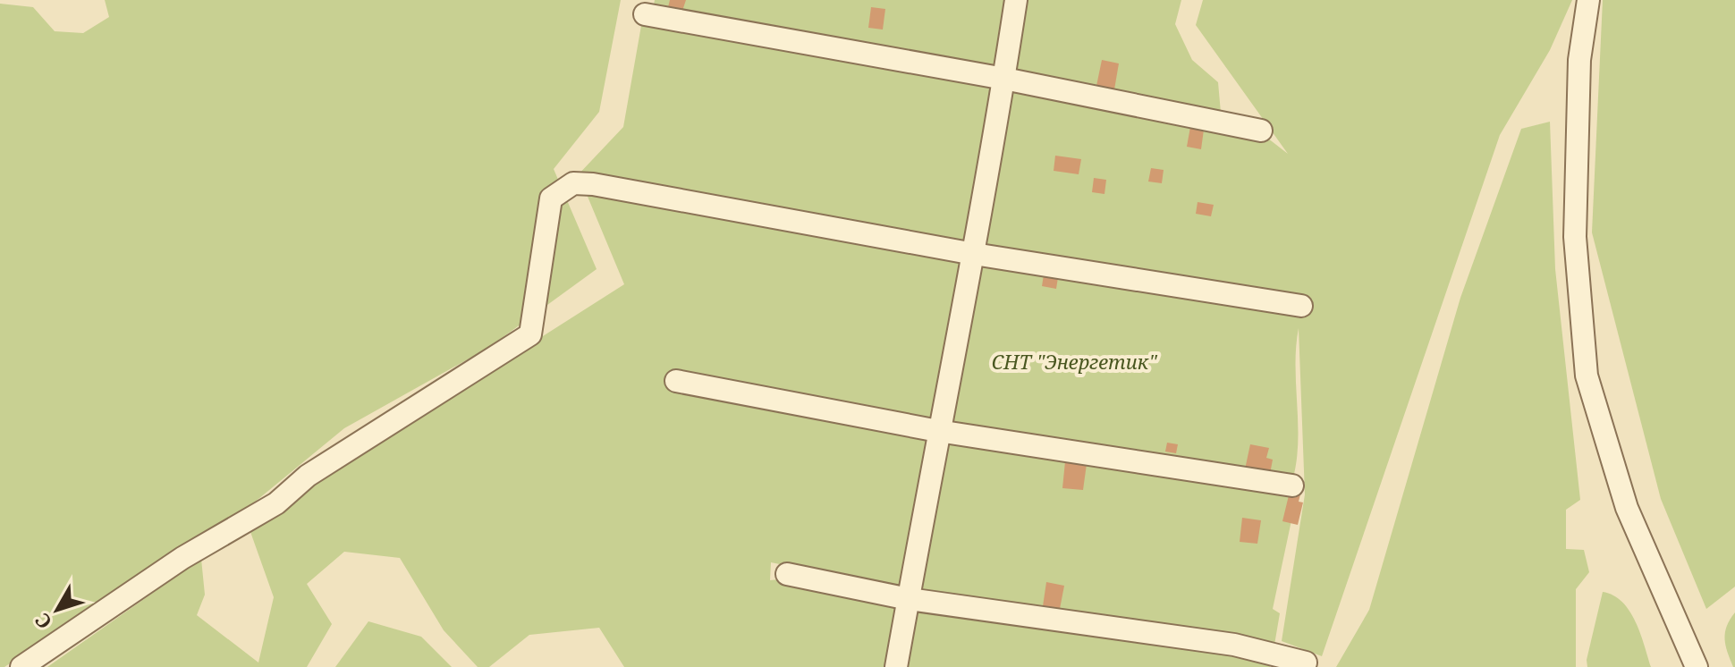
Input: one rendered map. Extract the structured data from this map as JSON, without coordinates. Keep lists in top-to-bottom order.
{
  "parks": ["СНТ \"Энергетик\""],
  "north": "bottom left"
}
